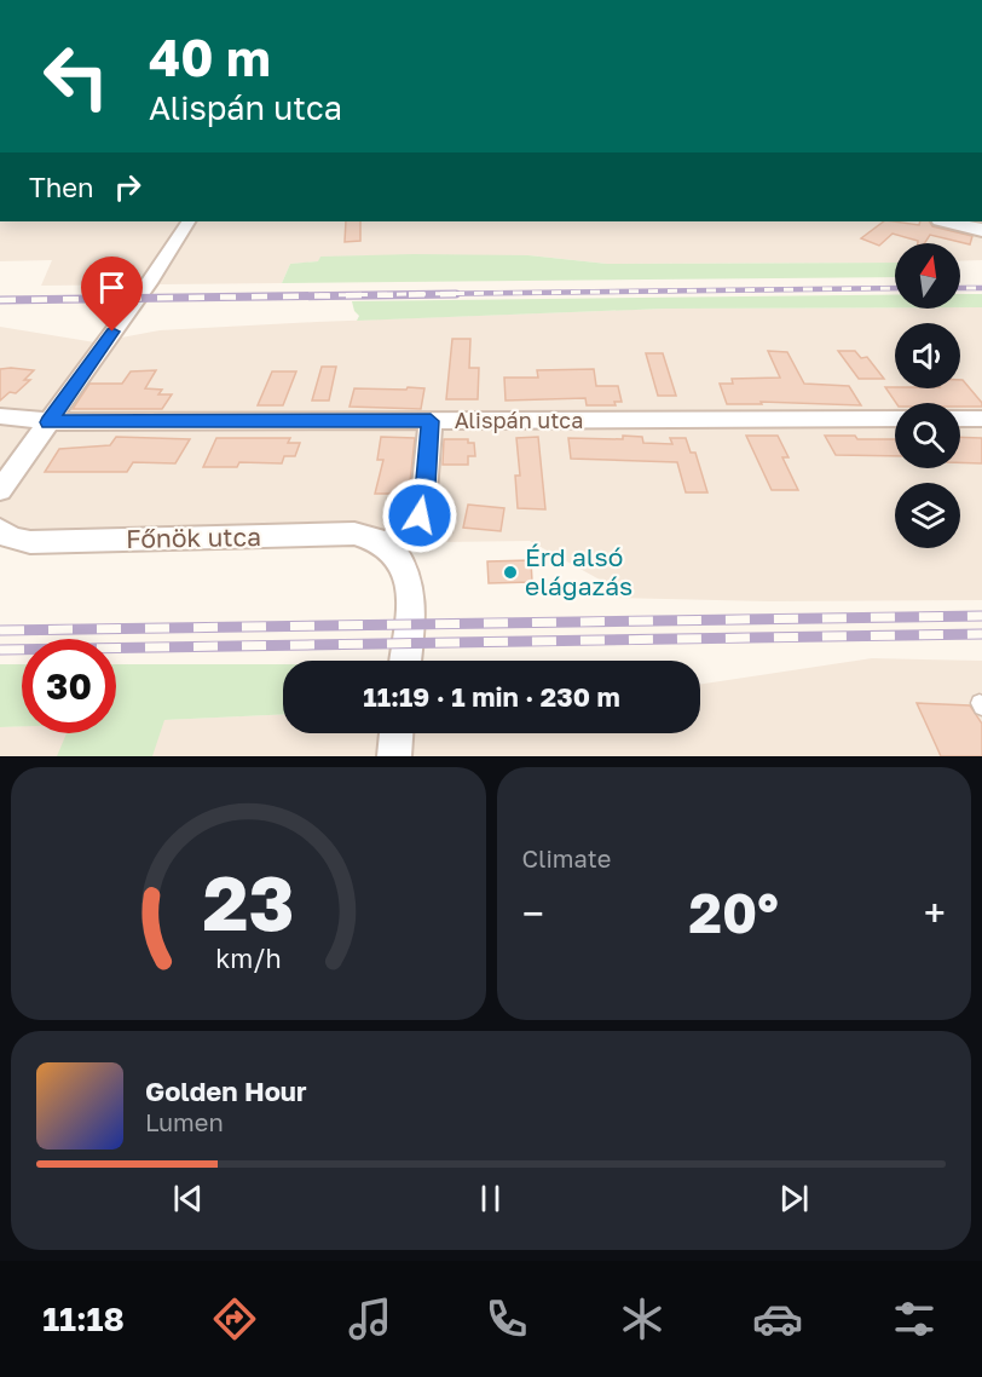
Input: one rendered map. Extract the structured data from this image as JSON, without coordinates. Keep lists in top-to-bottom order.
{
  "streets": {
    "street": ["Alispán utca", "Főnök utca"]
  },
  "places": ["Érd alsó elágazás"],
  "north": "top",
  "page": {
    "turn": ["40 m", "Alispán utca"],
    "then": "Then",
    "limit": "30",
    "trip": "11:19 · 1 min · 230 m",
    "tile": "Climate",
    "heat": ["−", "20°", "+"],
    "song": ["Golden Hour", "Lumen"],
    "tabs": "11:18",
    "gauge": ["23", "km/h"]
  }
}
